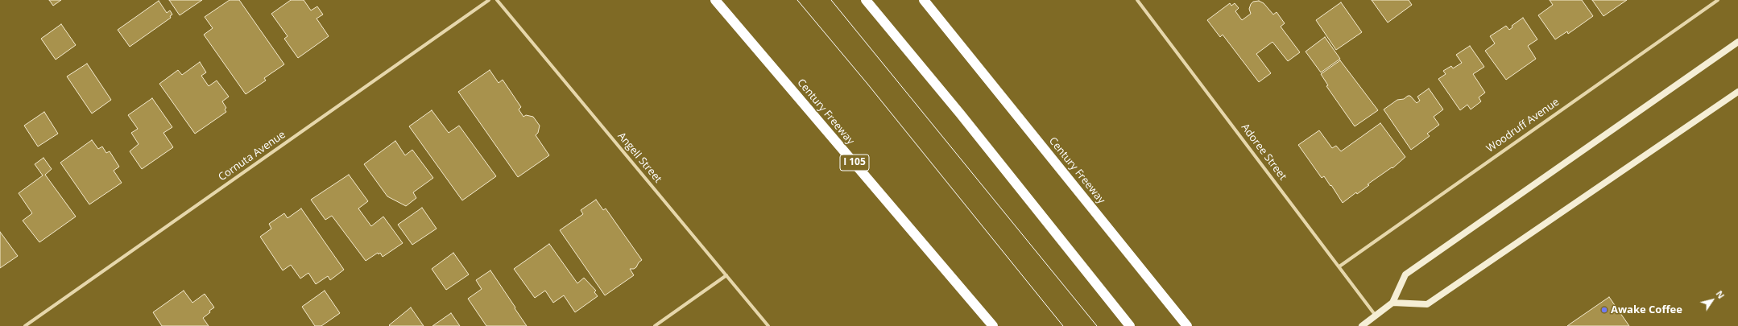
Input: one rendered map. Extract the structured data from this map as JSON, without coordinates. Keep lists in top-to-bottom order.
{
  "streets": {
    "highway": ["Century Freeway", "I 105"],
    "street": [
      "Woodruff Avenue",
      "Adoree Street",
      "Cornuta Avenue",
      "Angell Street"
    ]
  },
  "crossings": [
    ["Woodruff Avenue", "Adoree Street"]
  ],
  "places": ["Awake Coffee"],
  "north": "top right"
}
